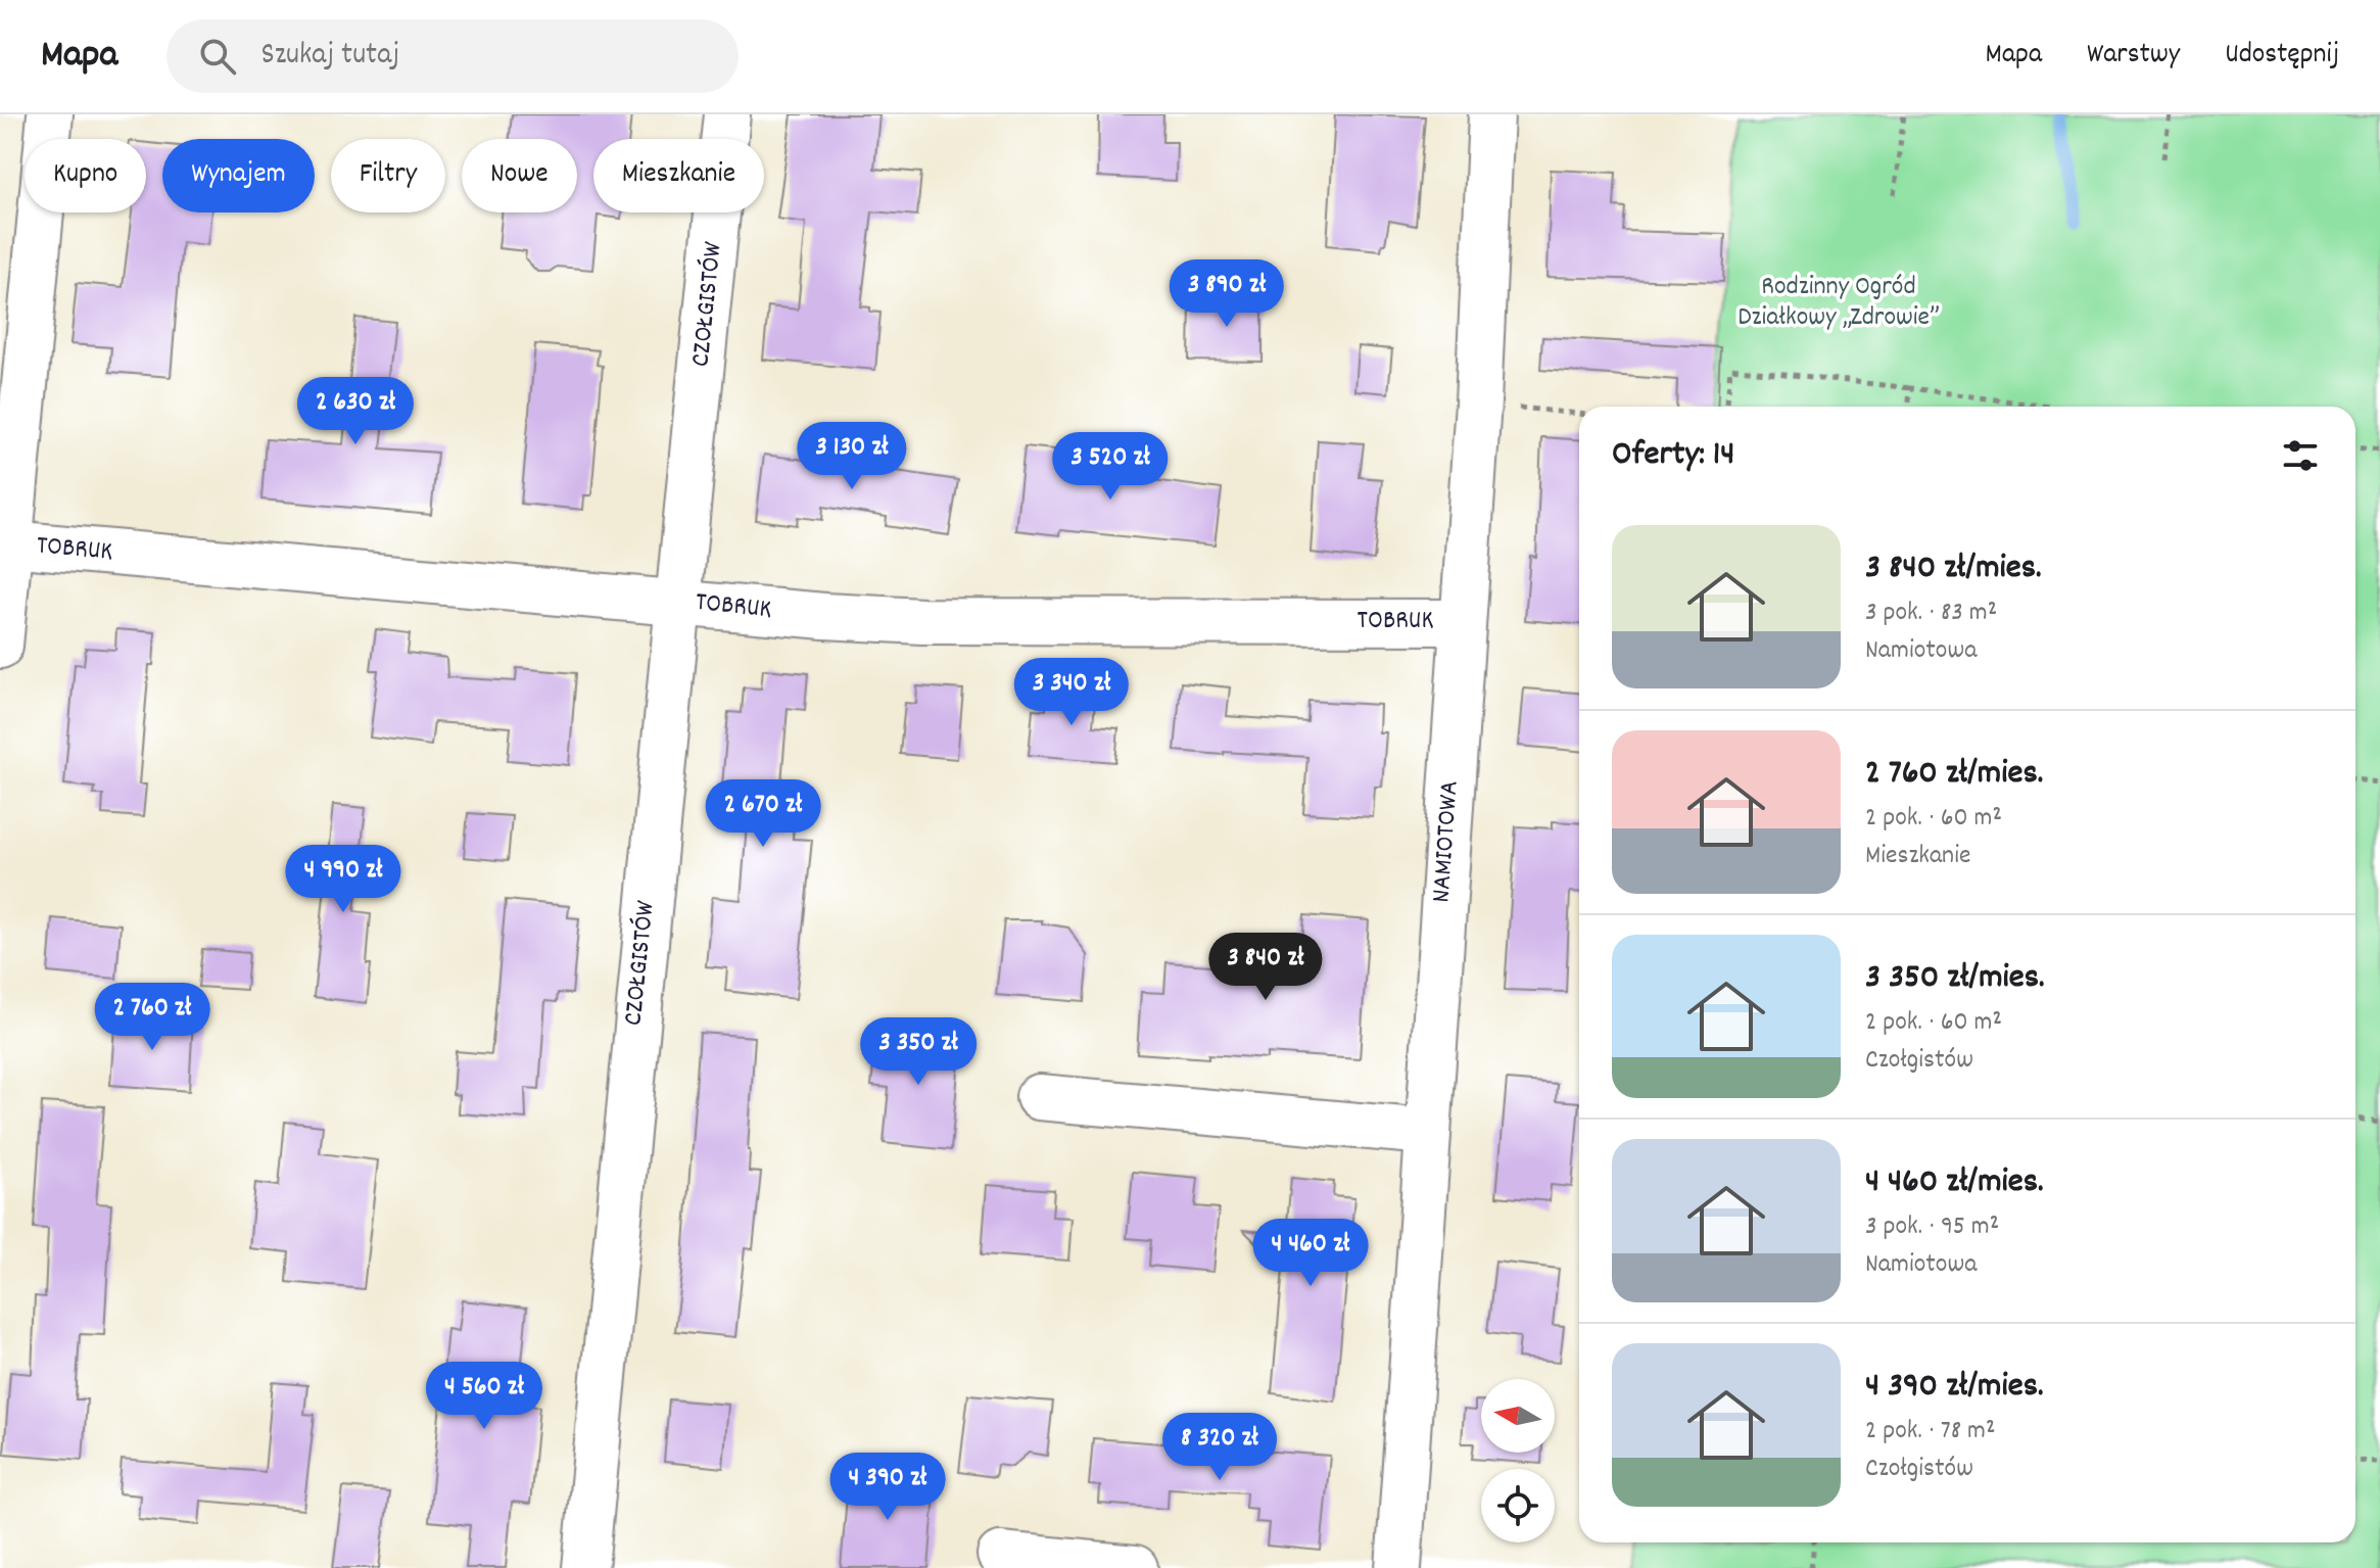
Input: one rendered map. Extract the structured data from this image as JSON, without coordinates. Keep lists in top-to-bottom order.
{
  "streets": {
    "street": ["CZOŁGISTÓW", "TOBRUK", "NAMIOTOWA"]
  },
  "crossings": [
    ["CZOŁGISTÓW", "TOBRUK"],
    ["TOBRUK", "NAMIOTOWA"]
  ],
  "parks": ["Rodzinny Ogród Działkowy „Zdrowie”"],
  "north": "left",
  "page": {
    "header": "Mapa",
    "search": "Szukaj tutaj",
    "nav": ["Mapa", "Warstwy", "Udostępnij"],
    "chip": [
      "Kupno",
      "Wynajem",
      "Filtry",
      "Nowe",
      "Mieszkanie"
    ],
    "price": [
      "3 890 zł",
      "2 630 zł",
      "3 130 zł",
      "3 520 zł",
      "3 340 zł",
      "2 670 zł",
      "4 990 zł",
      "3 840 zł",
      "2 760 zł",
      "3 350 zł",
      "4 460 zł",
      "4 560 zł",
      "8 320 zł",
      "4 390 zł"
    ],
    "heading": "Oferty: 14",
    "list": [
      {
        "name": "3 840 zł/mies.",
        "note": "3 pok. · 83 m² · Namiotowa"
      },
      {
        "name": "2 760 zł/mies.",
        "note": "2 pok. · 60 m² · Mieszkanie"
      },
      {
        "name": "3 350 zł/mies.",
        "note": "2 pok. · 60 m² · Czołgistów"
      },
      {
        "name": "4 460 zł/mies.",
        "note": "3 pok. · 95 m² · Namiotowa"
      },
      {
        "name": "4 390 zł/mies.",
        "note": "2 pok. · 78 m² · Czołgistów"
      }
    ]
  }
}
